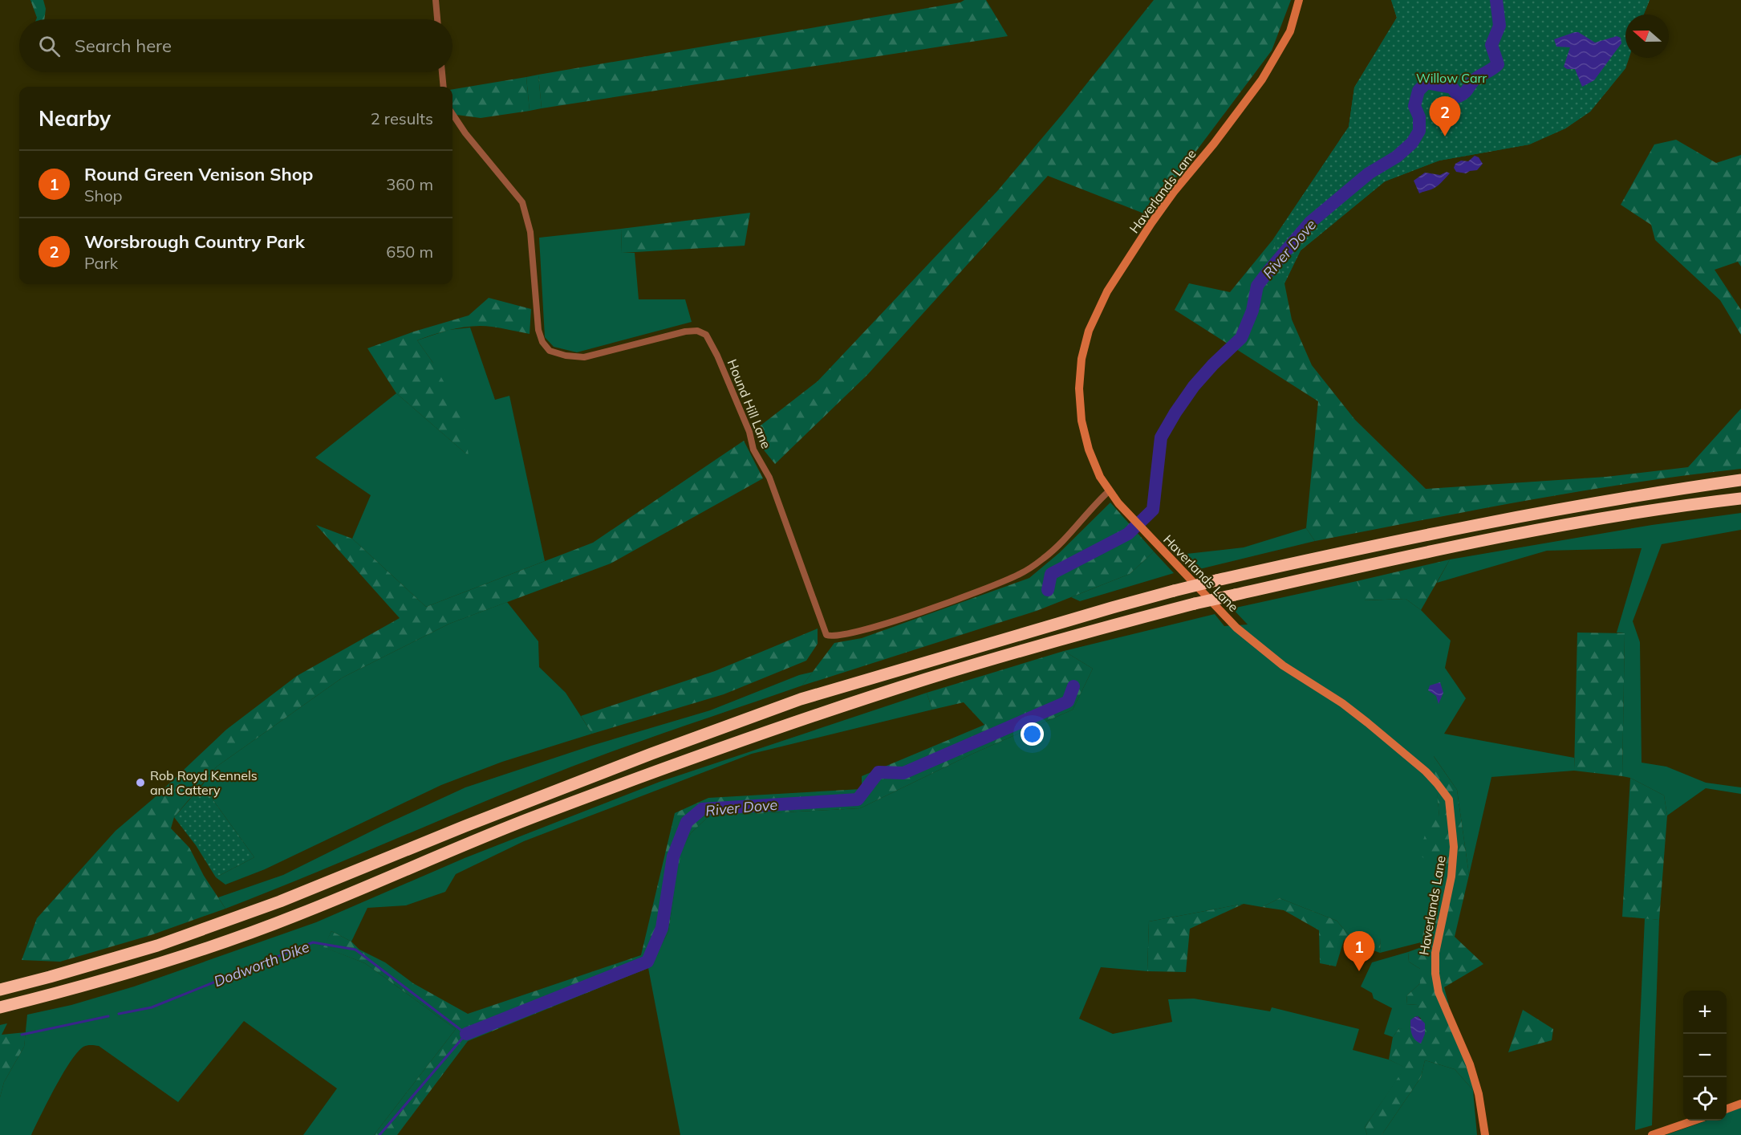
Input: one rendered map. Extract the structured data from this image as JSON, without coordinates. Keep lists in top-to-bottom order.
{
  "streets": {
    "street": ["Haverlands Lane", "Hound Hill Lane"]
  },
  "crossings": [
    ["Haverlands Lane", "Hound Hill Lane"]
  ],
  "water": ["River Dove", "Dodworth Dike"],
  "parks": ["Willow Carr"],
  "places": ["Rob Royd Kennels and Cattery"],
  "north": "left",
  "page": {
    "search": "Search here",
    "heading": ["Nearby", "2 results"],
    "pins": ["2", "1"],
    "list": [
      {
        "mark": "1",
        "name": "Round Green Venison Shop",
        "note": "Shop",
        "value": "360 m"
      },
      {
        "mark": "2",
        "name": "Worsbrough Country Park",
        "note": "Park",
        "value": "650 m"
      }
    ],
    "map_buttons": ["+", "−"]
  }
}
